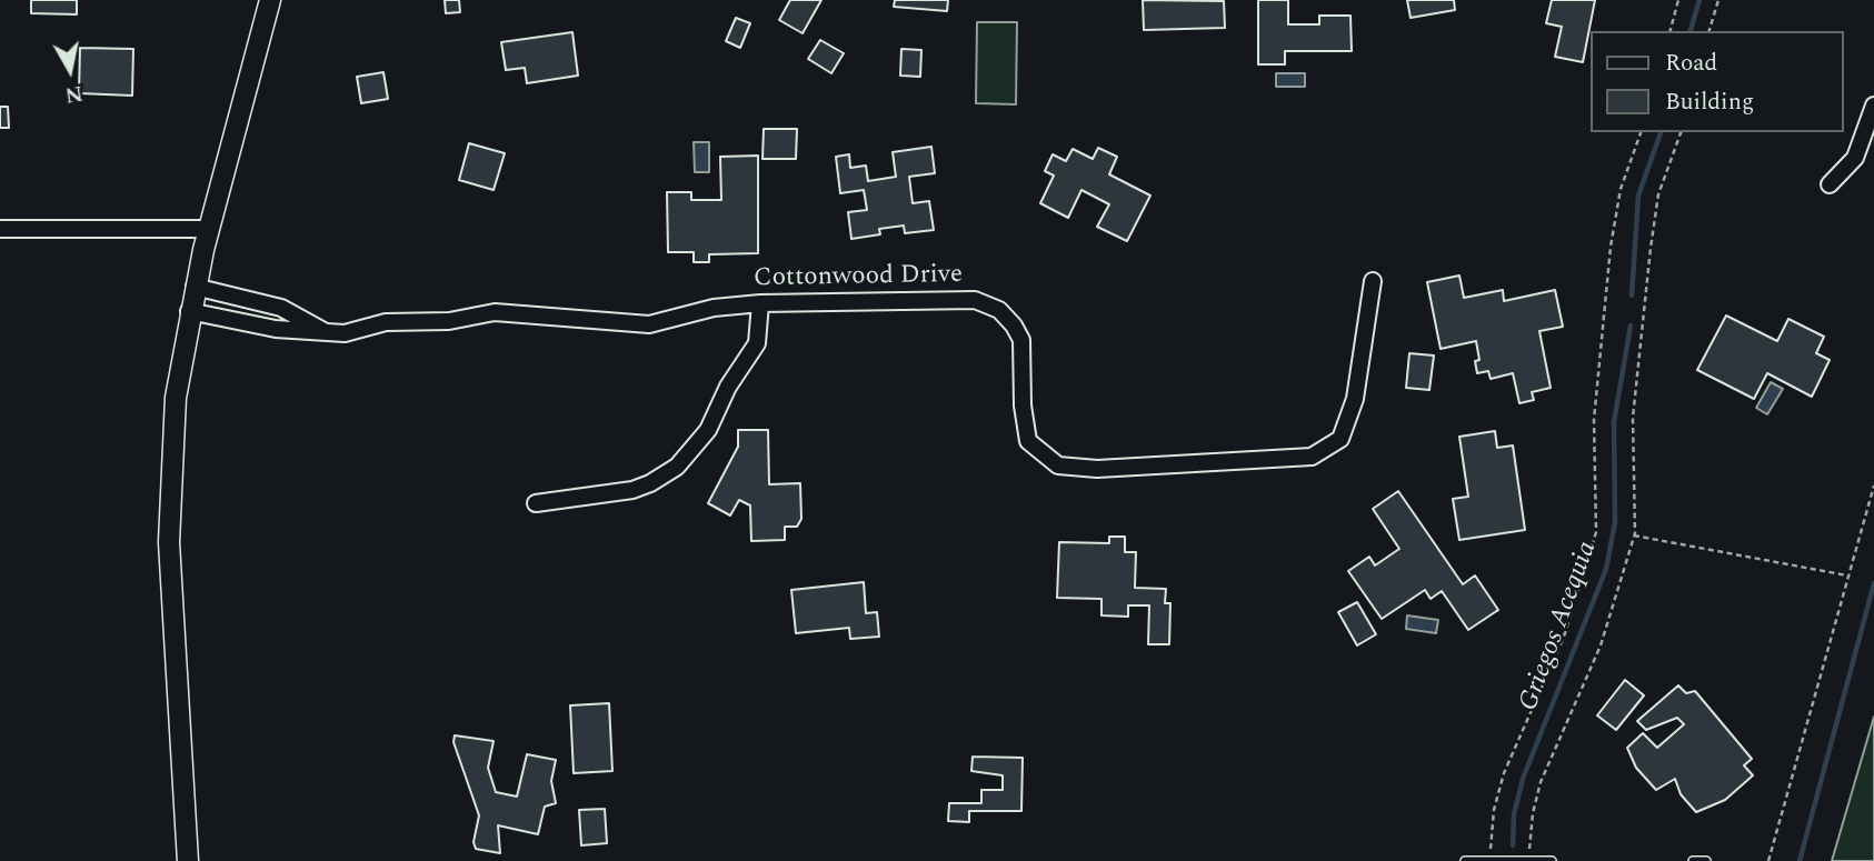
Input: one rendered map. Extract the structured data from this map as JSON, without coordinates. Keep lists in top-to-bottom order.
{
  "streets": {
    "street": ["Cottonwood Drive"]
  },
  "water": ["Griegos Acequia"],
  "legend": ["Road", "Building"],
  "north": "bottom"
}
